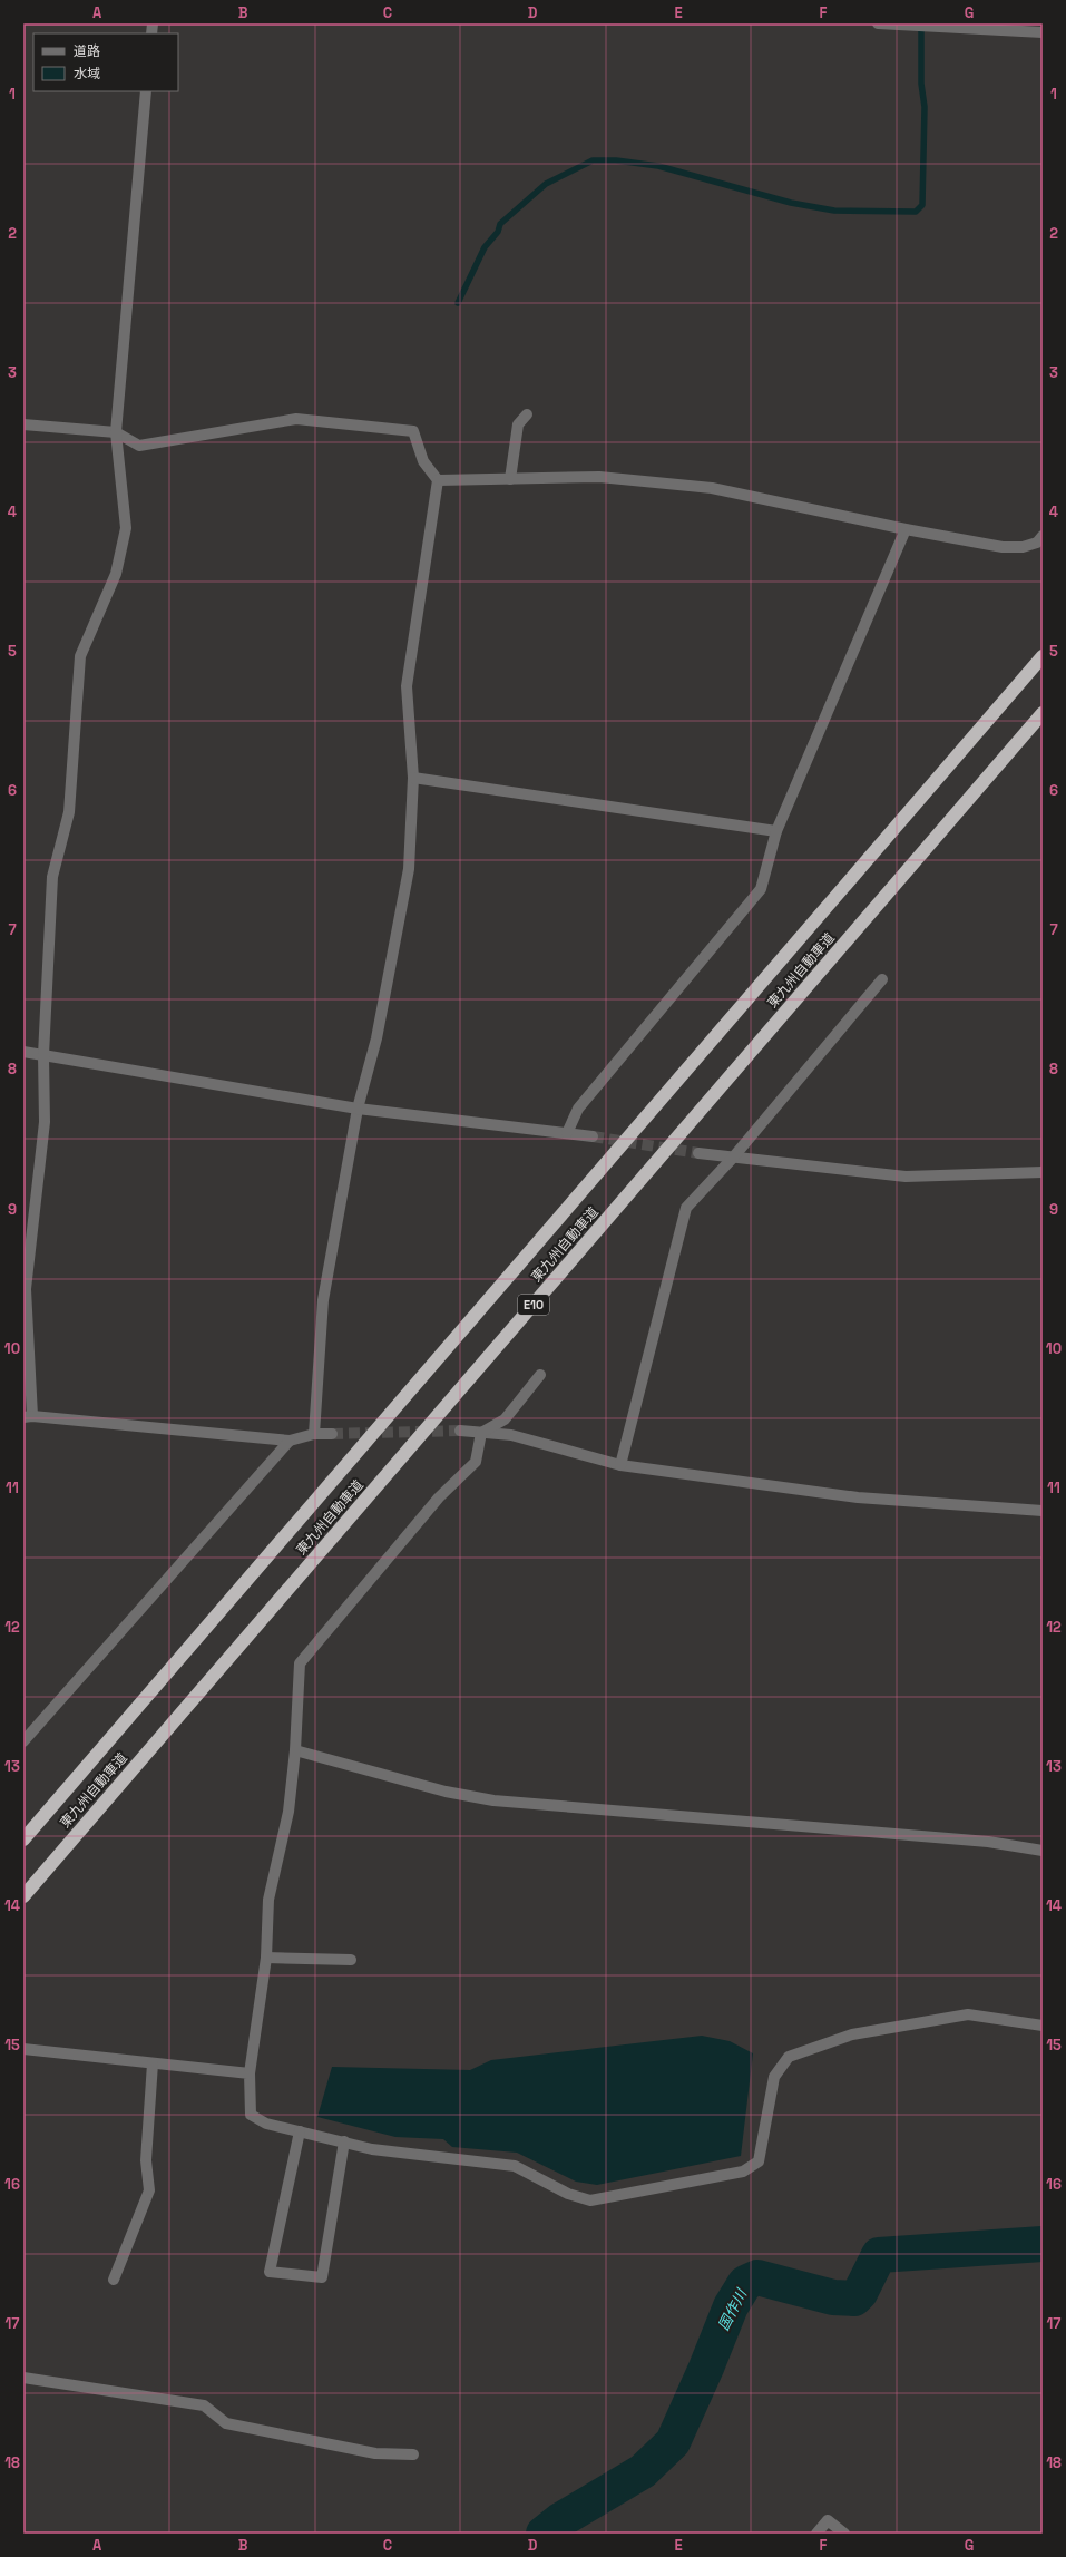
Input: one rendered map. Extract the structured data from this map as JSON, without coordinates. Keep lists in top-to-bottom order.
{
  "streets": {
    "highway": ["東九州自動車道", "E10"]
  },
  "water": ["国作川"],
  "legend": ["道路", "水域"],
  "grid": {
    "columns": [
      "A",
      "B",
      "C",
      "D",
      "E",
      "F",
      "G"
    ],
    "rows": [
      "1",
      "2",
      "3",
      "4",
      "5",
      "6",
      "7",
      "8",
      "9",
      "10",
      "11",
      "12",
      "13",
      "14",
      "15",
      "16",
      "17",
      "18"
    ]
  }
}
